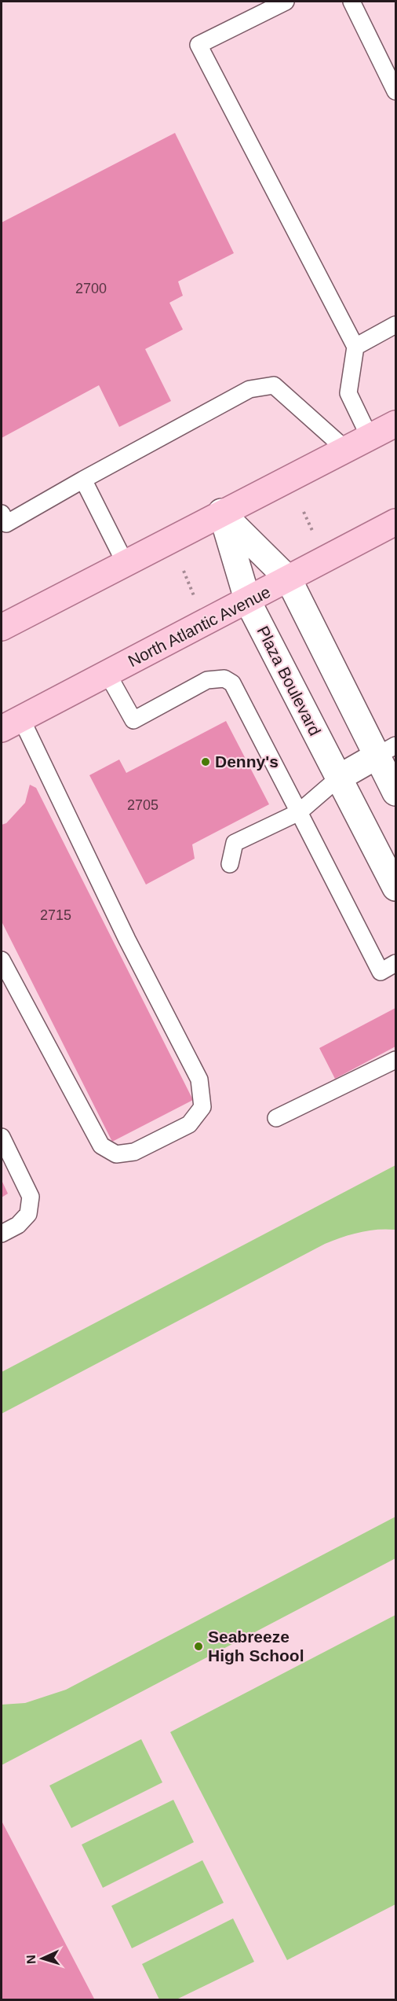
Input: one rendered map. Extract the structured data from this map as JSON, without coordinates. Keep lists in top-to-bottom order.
{
  "streets": {
    "main road": ["North Atlantic Avenue"],
    "street": ["Plaza Boulevard"]
  },
  "crossings": [
    ["North Atlantic Avenue", "Plaza Boulevard"]
  ],
  "places": ["Denny's", "Seabreeze High School"],
  "house_numbers": ["2700", "2705", "2715"],
  "north": "left"
}
